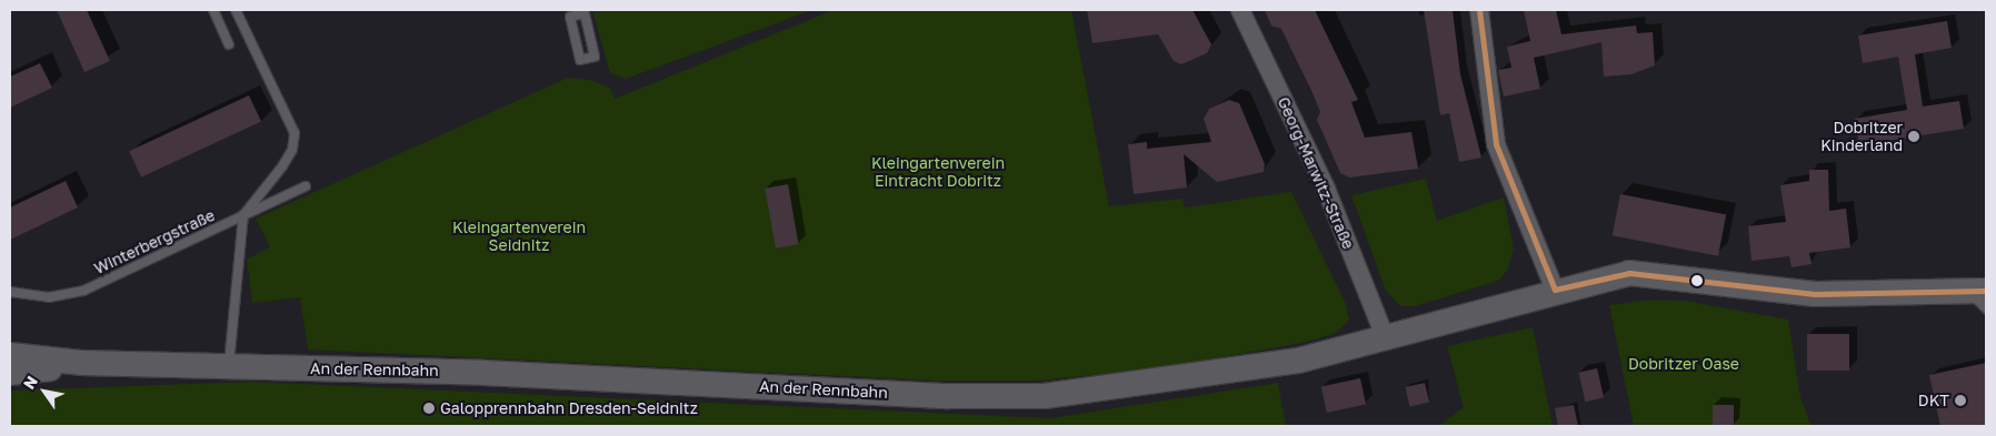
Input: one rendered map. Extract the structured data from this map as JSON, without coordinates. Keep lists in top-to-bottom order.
{
  "streets": {
    "main road": ["An der Rennbahn"],
    "street": ["Georg-Marwitz-Straße"],
    "lane": ["Winterbergstraße"]
  },
  "crossings": [
    ["Georg-Marwitz-Straße", "An der Rennbahn"]
  ],
  "parks": ["Kleingartenverein Eintracht Dobritz", "Kleingartenverein Seidnitz", "Dobritzer Oase"],
  "places": ["Dobritzer Kinderland", "DKT", "Galopprennbahn Dresden-Seidnitz"],
  "north": "top left"
}
